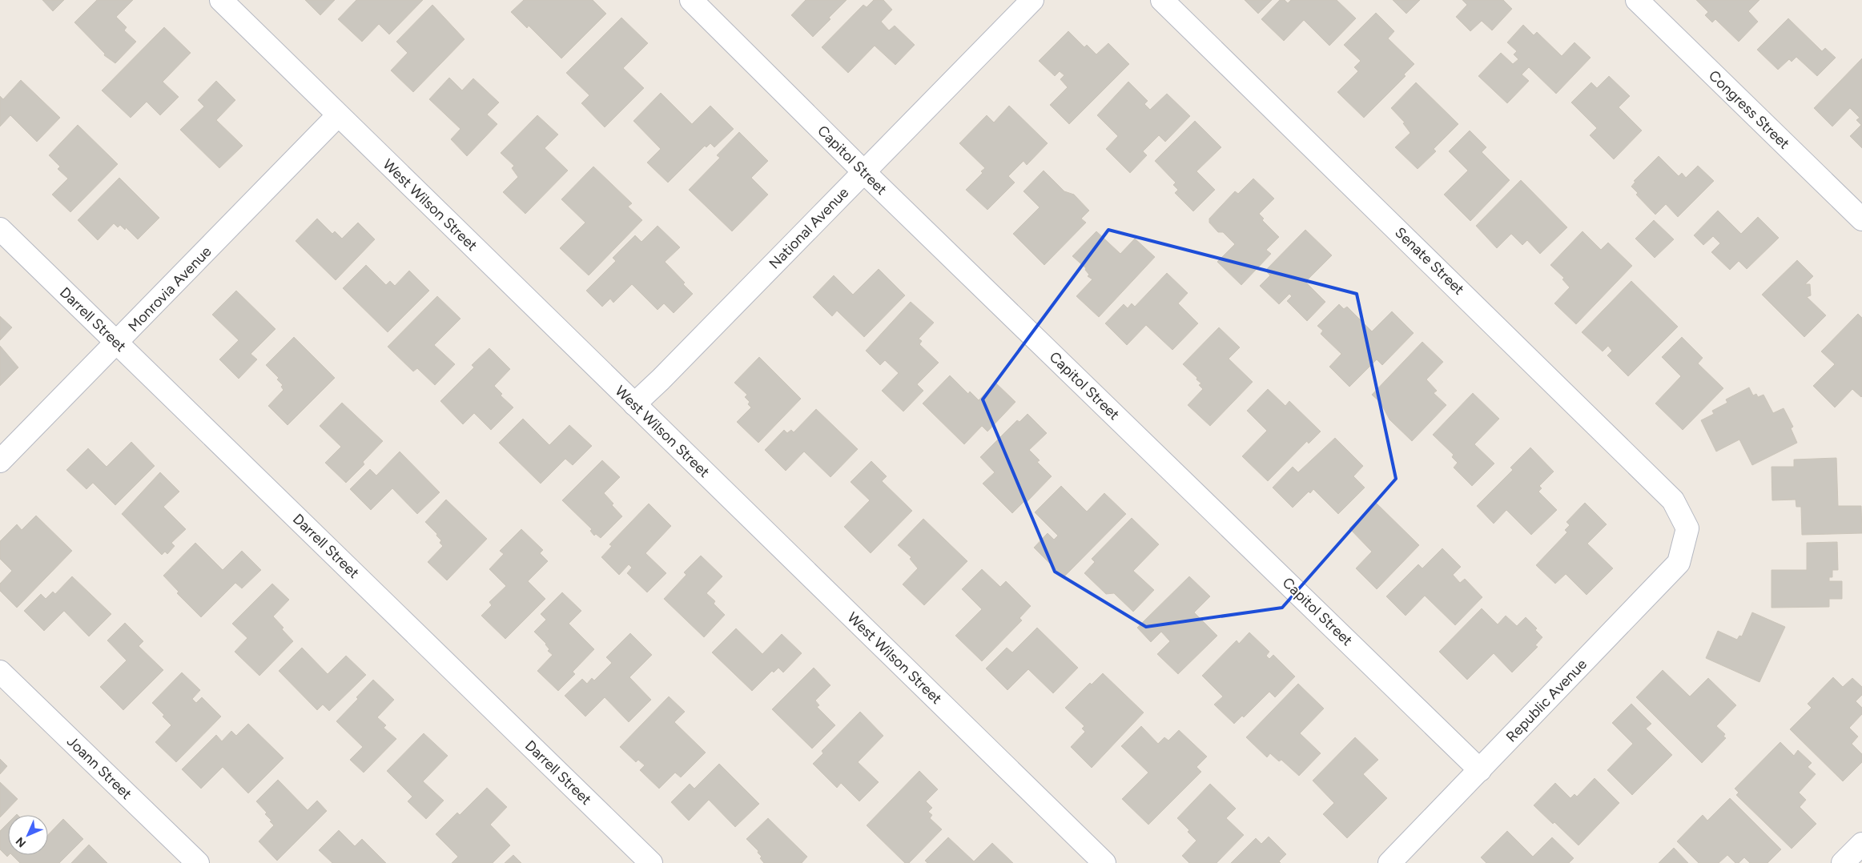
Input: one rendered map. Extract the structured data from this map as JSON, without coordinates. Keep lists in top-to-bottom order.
{
  "streets": {
    "street": [
      "Congress Street",
      "Capitol Street",
      "West Wilson Street",
      "National Avenue",
      "Senate Street",
      "Monrovia Avenue",
      "Darrell Street",
      "Republic Avenue",
      "Joann Street"
    ]
  },
  "crossings": [
    ["Capitol Street", "National Avenue"],
    ["Capitol Street", "Republic Avenue"],
    ["West Wilson Street", "National Avenue"],
    ["West Wilson Street", "Monrovia Avenue"],
    ["Senate Street", "Republic Avenue"],
    ["Monrovia Avenue", "Darrell Street"]
  ],
  "north": "bottom left"
}
